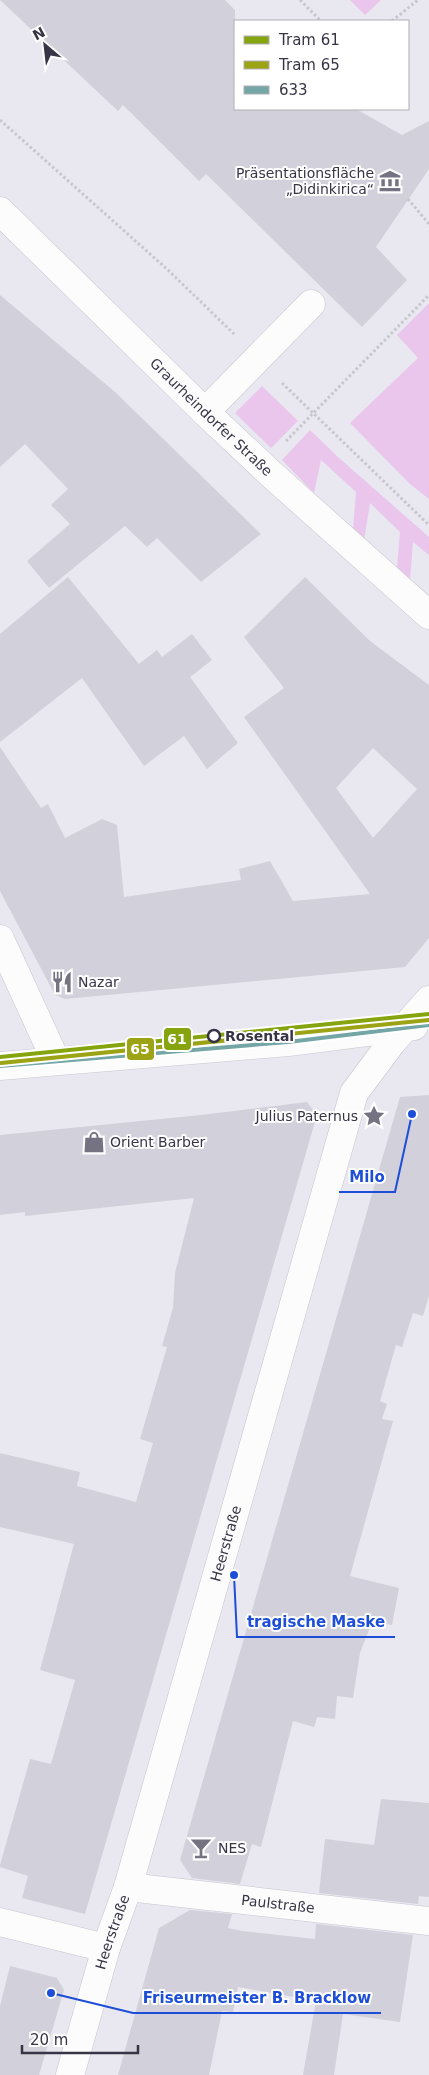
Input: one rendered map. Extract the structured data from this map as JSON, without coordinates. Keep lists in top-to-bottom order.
{
  "streets": {
    "street": ["Graurheindorfer Straße", "Heerstraße", "Paulstraße"]
  },
  "crossings": [
    ["Heerstraße", "Paulstraße"]
  ],
  "places": {
    "museum": ["Präsentationsfläche „Didinkirica“"],
    "restaurant": ["Nazar"],
    "other": [
      "Rosental",
      "Milo",
      "tragische Maske",
      "Friseurmeister B. Bracklow"
    ],
    "place": ["Julius Paternus"],
    "shop": ["Orient Barber"],
    "bar": ["NES"]
  },
  "lines": ["tram line 61", "tram line 65", "transit line 633"],
  "legend": ["Tram 61", "Tram 65", "633"],
  "scale_bar": "20 m",
  "north": "top left"
}
